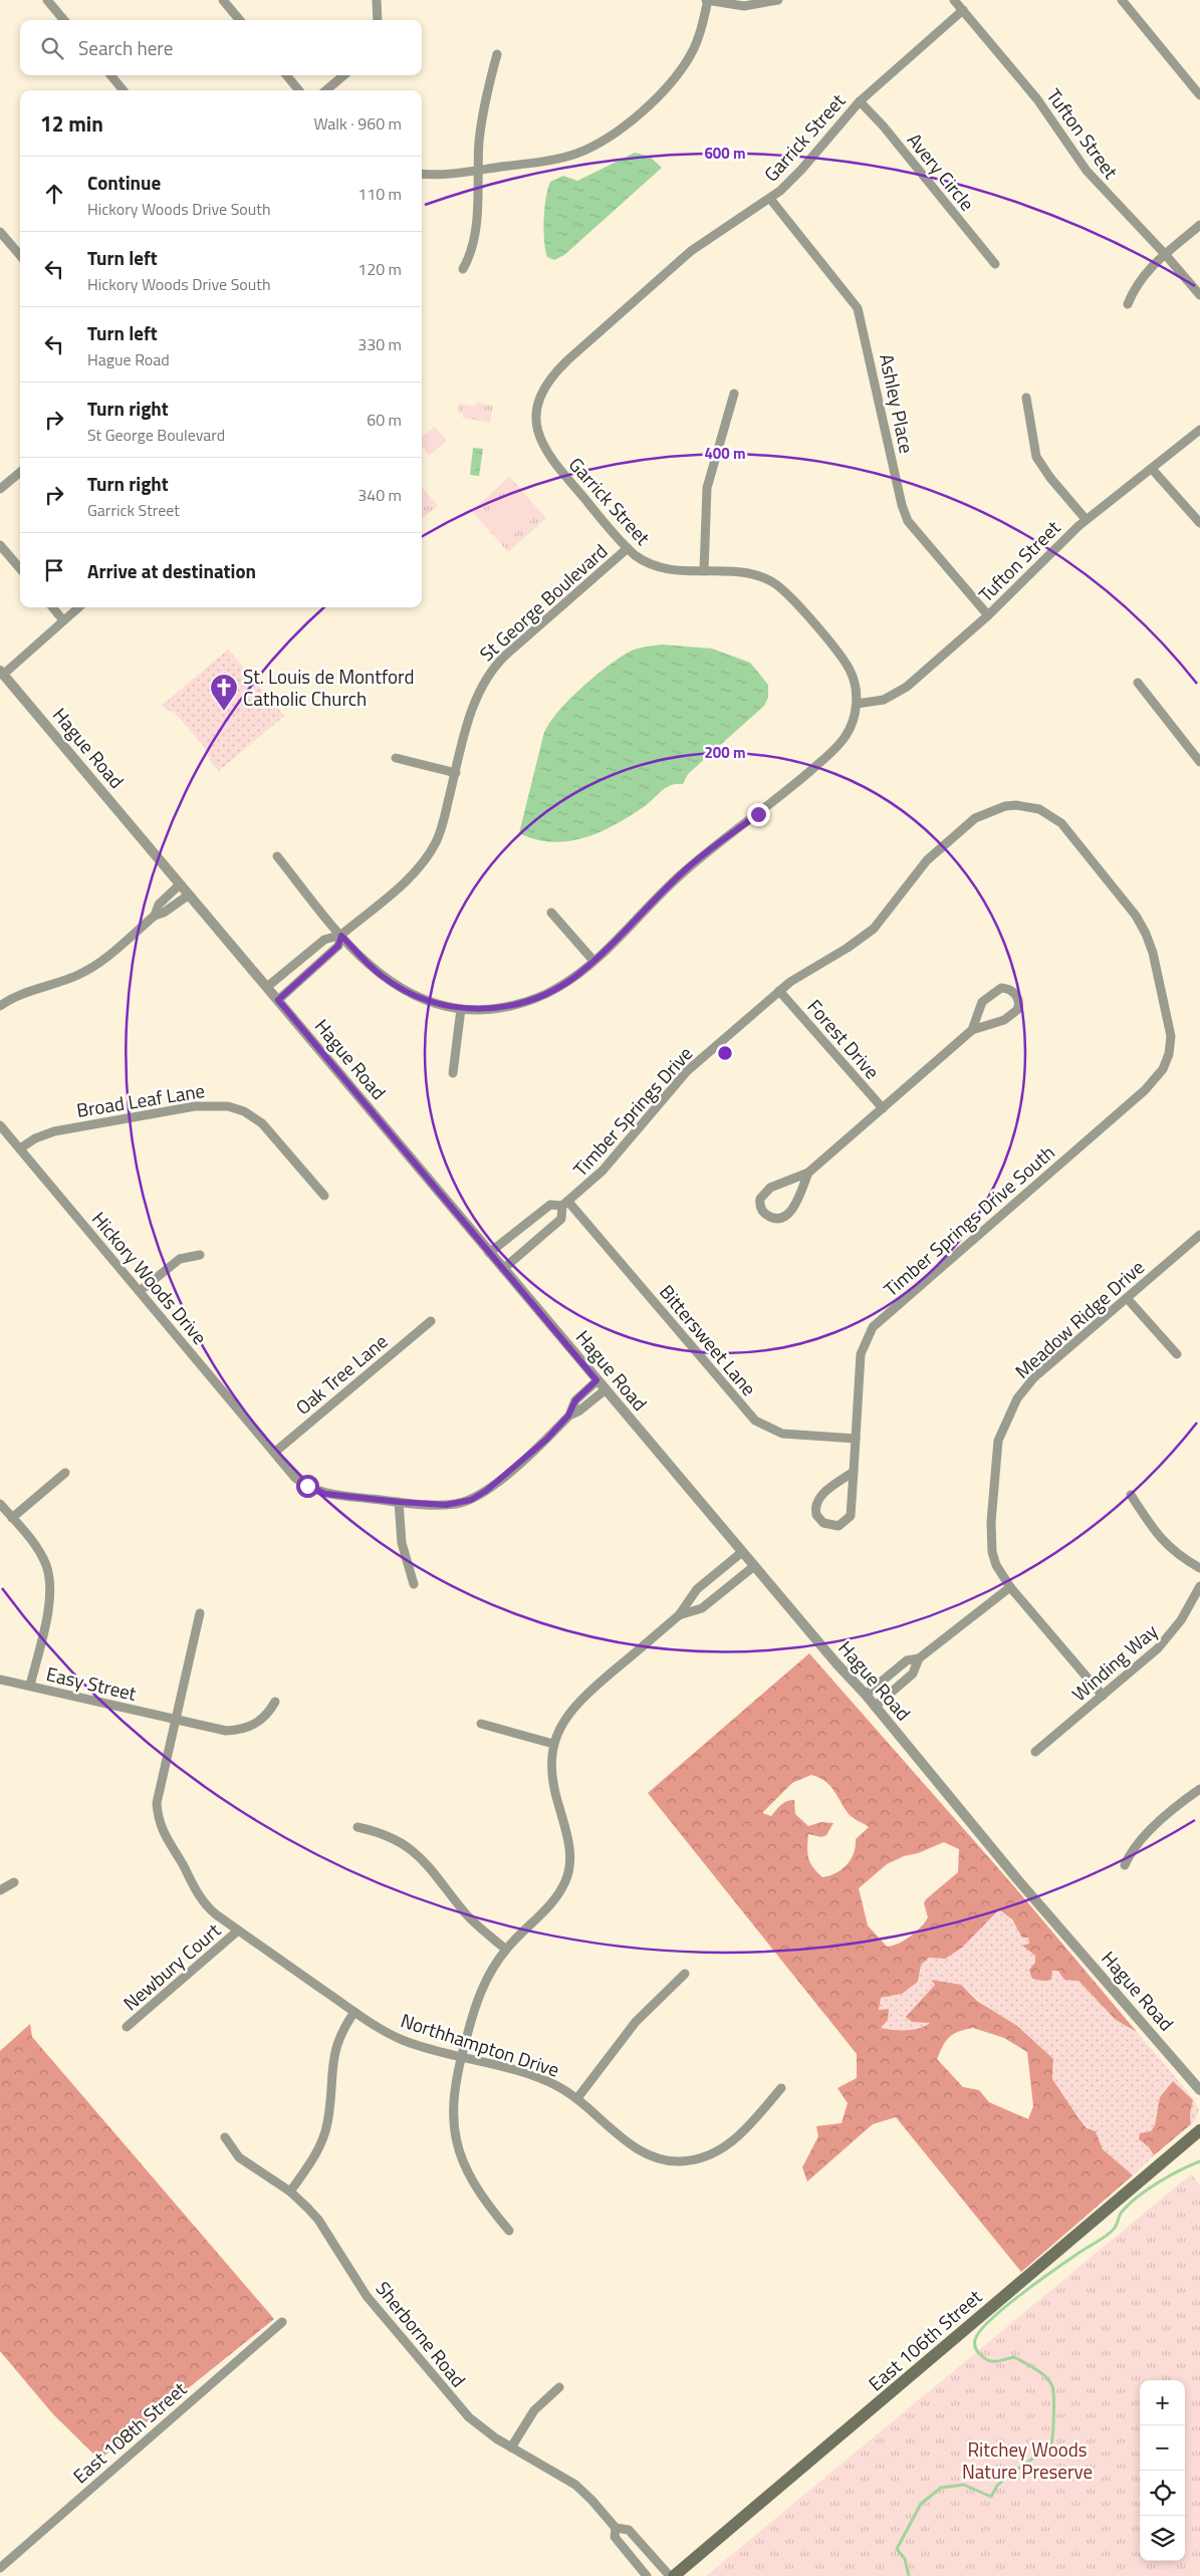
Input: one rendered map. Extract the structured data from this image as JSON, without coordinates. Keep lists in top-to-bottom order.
{
  "streets": {
    "main road": ["East 106th Street"],
    "street": [
      "Tufton Street",
      "Garrick Street",
      "Avery Circle",
      "Ashley Place",
      "St George Boulevard",
      "Hague Road",
      "Forest Drive",
      "Broad Leaf Lane",
      "Timber Springs Drive",
      "Timber Springs Drive South",
      "Hickory Woods Drive",
      "Meadow Ridge Drive",
      "Bittersweet Lane",
      "Oak Tree Lane",
      "Winding Way",
      "Easy Street",
      "Newbury Court",
      "Northhampton Drive",
      "Sherborne Road",
      "East 108th Street"
    ]
  },
  "crossings": [
    ["Tufton Street", "Garrick Street"],
    ["Tufton Street", "Ashley Place"],
    ["Garrick Street", "Avery Circle"],
    ["Garrick Street", "Ashley Place"],
    ["Garrick Street", "St George Boulevard"],
    ["St George Boulevard", "Hague Road"],
    ["Hague Road", "Timber Springs Drive"],
    ["Forest Drive", "Timber Springs Drive"],
    ["Broad Leaf Lane", "Hickory Woods Drive"],
    ["Timber Springs Drive", "Timber Springs Drive South"],
    ["Timber Springs Drive", "Bittersweet Lane"],
    ["Timber Springs Drive South", "Bittersweet Lane"],
    ["Hickory Woods Drive", "Oak Tree Lane"],
    ["Meadow Ridge Drive", "Winding Way"],
    ["Easy Street", "Northhampton Drive"],
    ["Newbury Court", "Northhampton Drive"],
    ["Sherborne Road", "East 106th Street"]
  ],
  "parks": ["Ritchey Woods Nature Preserve"],
  "places": {
    "church": ["St. Louis de Montford Catholic Church"]
  },
  "page": {
    "search": "Search here",
    "heading": ["12 min", "Walk · 960 m"],
    "list": [
      ["Continue", "Hickory Woods Drive South", "110 m"],
      ["Turn left", "Hickory Woods Drive South", "120 m"],
      ["Turn left", "Hague Road", "330 m"],
      ["Turn right", "St George Boulevard", "60 m"],
      ["Turn right", "Garrick Street", "340 m"],
      "Arrive at destination"
    ],
    "map_buttons": ["+", "−"]
  },
  "rings": ["600 m", "400 m", "200 m"]
}
